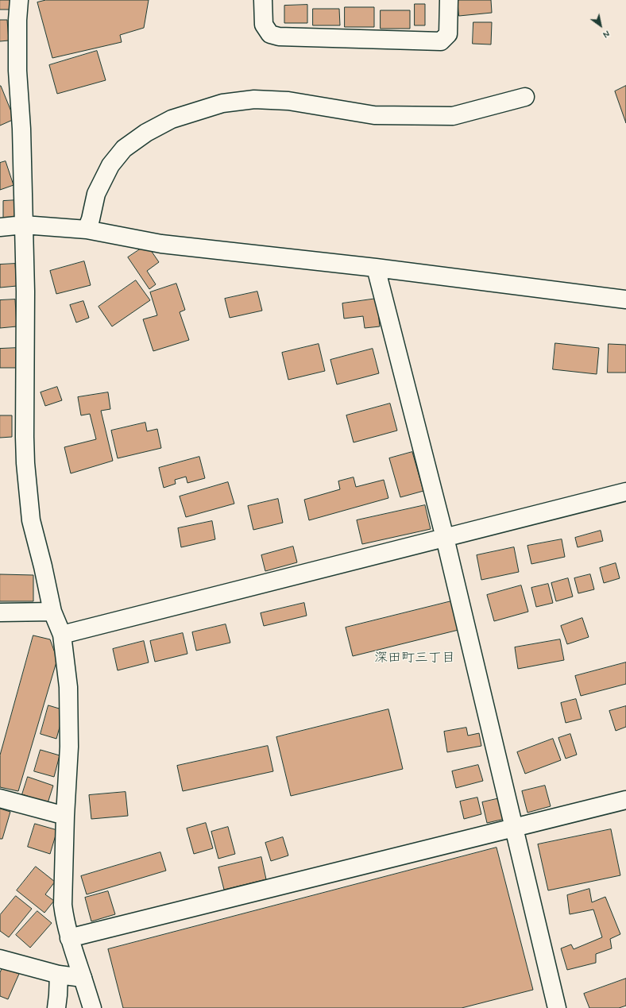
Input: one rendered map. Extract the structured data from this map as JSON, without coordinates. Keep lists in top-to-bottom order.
{
  "districts": ["深田町三丁目"],
  "north": "bottom right"
}
